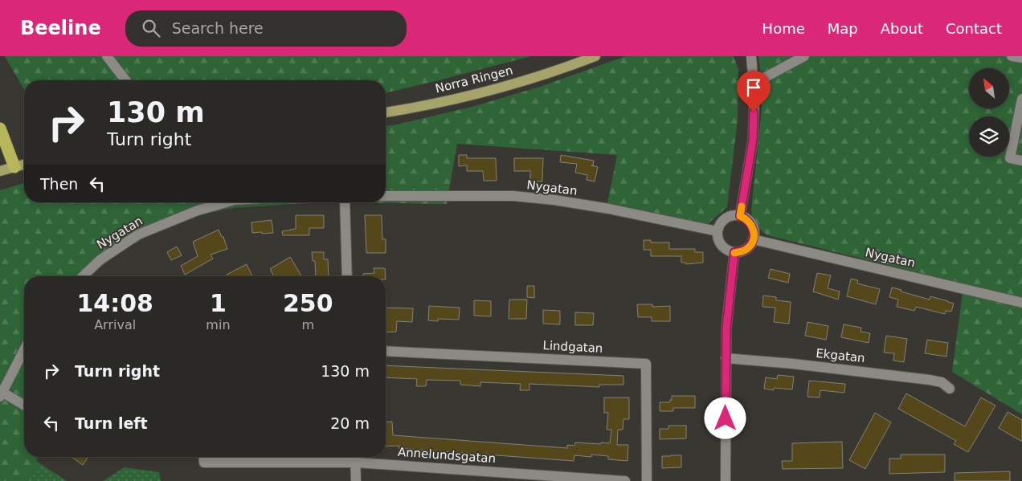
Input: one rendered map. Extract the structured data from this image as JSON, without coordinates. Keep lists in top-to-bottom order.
{
  "streets": {
    "main road": ["Norra Ringen"],
    "street": [
      "Nygatan",
      "Lindgatan",
      "Ekgatan",
      "Annelundsgatan"
    ]
  },
  "north": "top left",
  "page": {
    "header": "Beeline",
    "search": "Search here",
    "nav": [
      "Home",
      "Map",
      "About",
      "Contact"
    ],
    "turn": ["130 m", "Turn right"],
    "then": "Then",
    "eta": [
      "14:08",
      "Arrival",
      "1",
      "min",
      "250",
      "m"
    ],
    "list": [
      {
        "name": "Turn right",
        "value": "130 m"
      },
      {
        "name": "Turn left",
        "value": "20 m"
      }
    ]
  }
}
